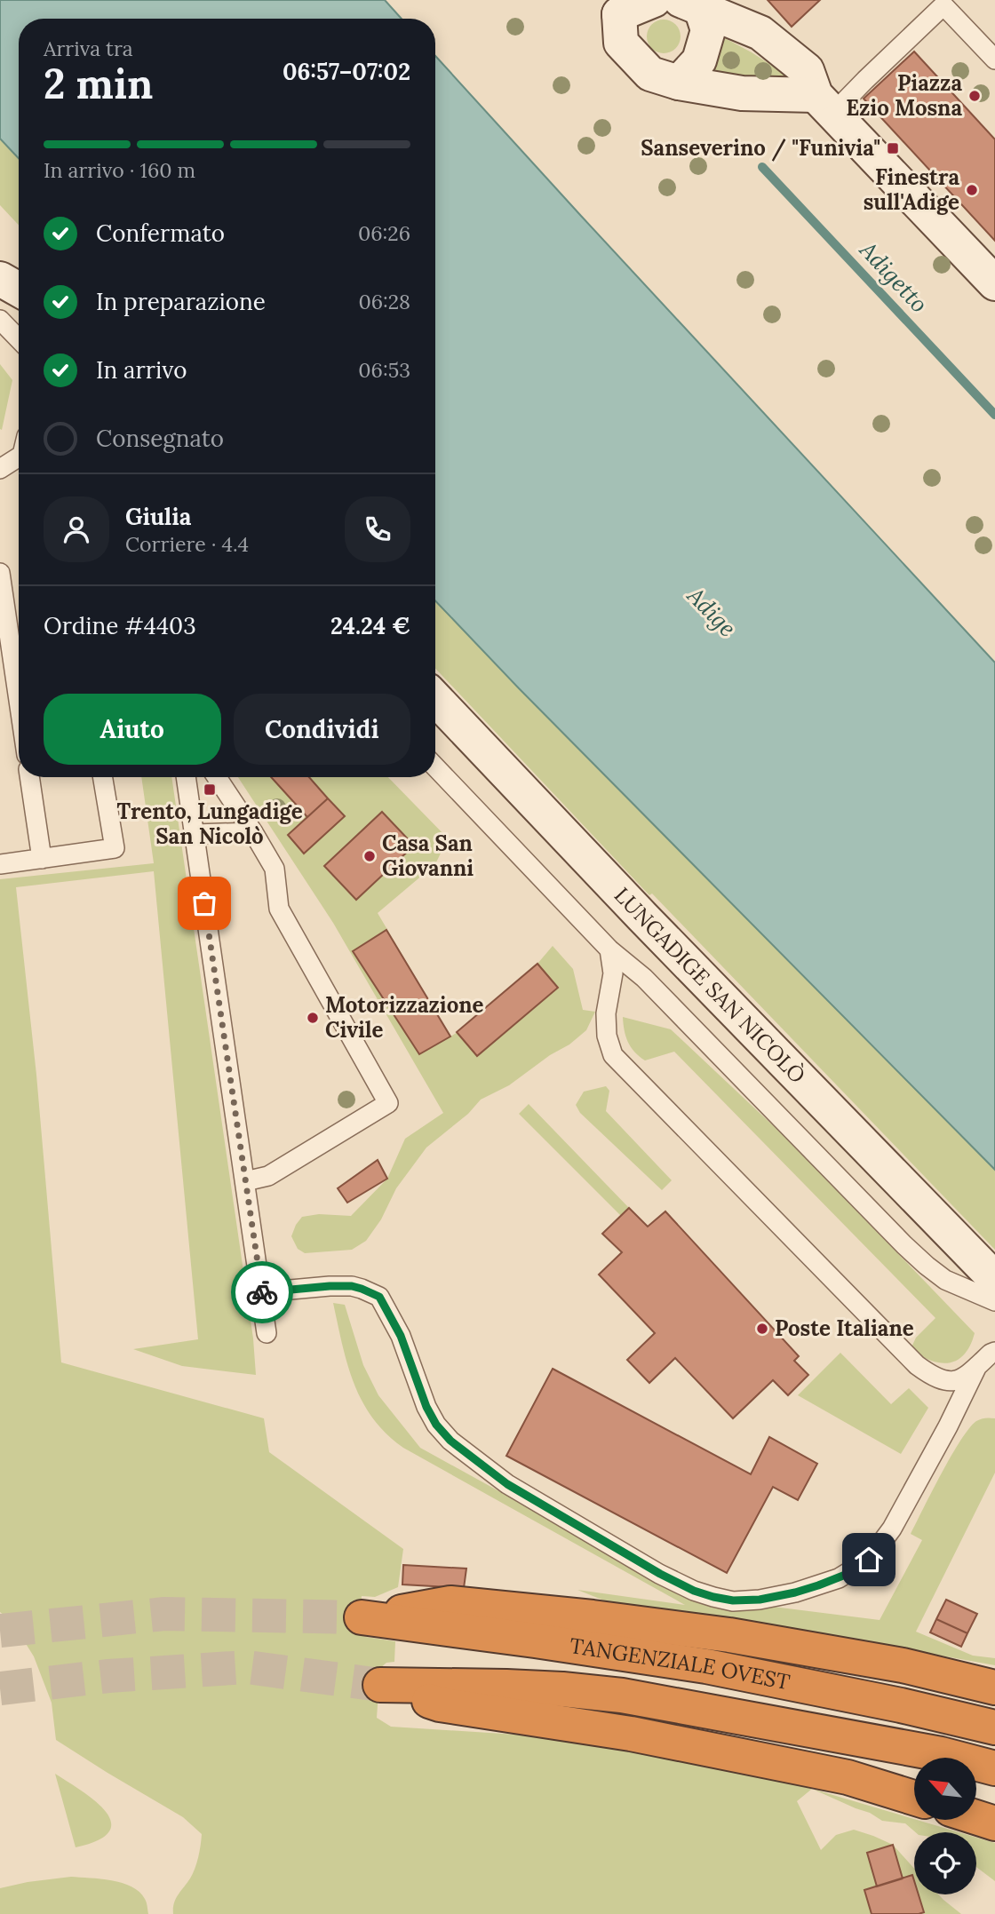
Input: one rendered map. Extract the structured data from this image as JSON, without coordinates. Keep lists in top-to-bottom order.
{
  "streets": {
    "highway": ["TANGENZIALE OVEST"],
    "main road": ["LUNGADIGE SAN NICOLÒ"]
  },
  "water": ["Adigetto", "Adige"],
  "places": {
    "other": [
      "Piazza Ezio Mosna",
      "Finestra sull'Adige",
      "Casa San Giovanni",
      "Motorizzazione Civile",
      "Poste Italiane"
    ],
    "transit": ["Sanseverino / \"Funivia\"", "Trento, Lungadige San Nicolò"]
  },
  "north": "top left",
  "page": {
    "heading": ["2 min", "Arriva tra", "06:57–07:02"],
    "panel": [
      "Giulia",
      "Corriere · 4.4",
      "Ordine #4403",
      "24.24 €"
    ],
    "bar": "In arrivo · 160 m",
    "list": [
      ["Confermato", "06:26"],
      ["In preparazione", "06:28"],
      ["In arrivo", "06:53"],
      "Consegnato"
    ],
    "buttons": ["Aiuto", "Condividi"]
  }
}
